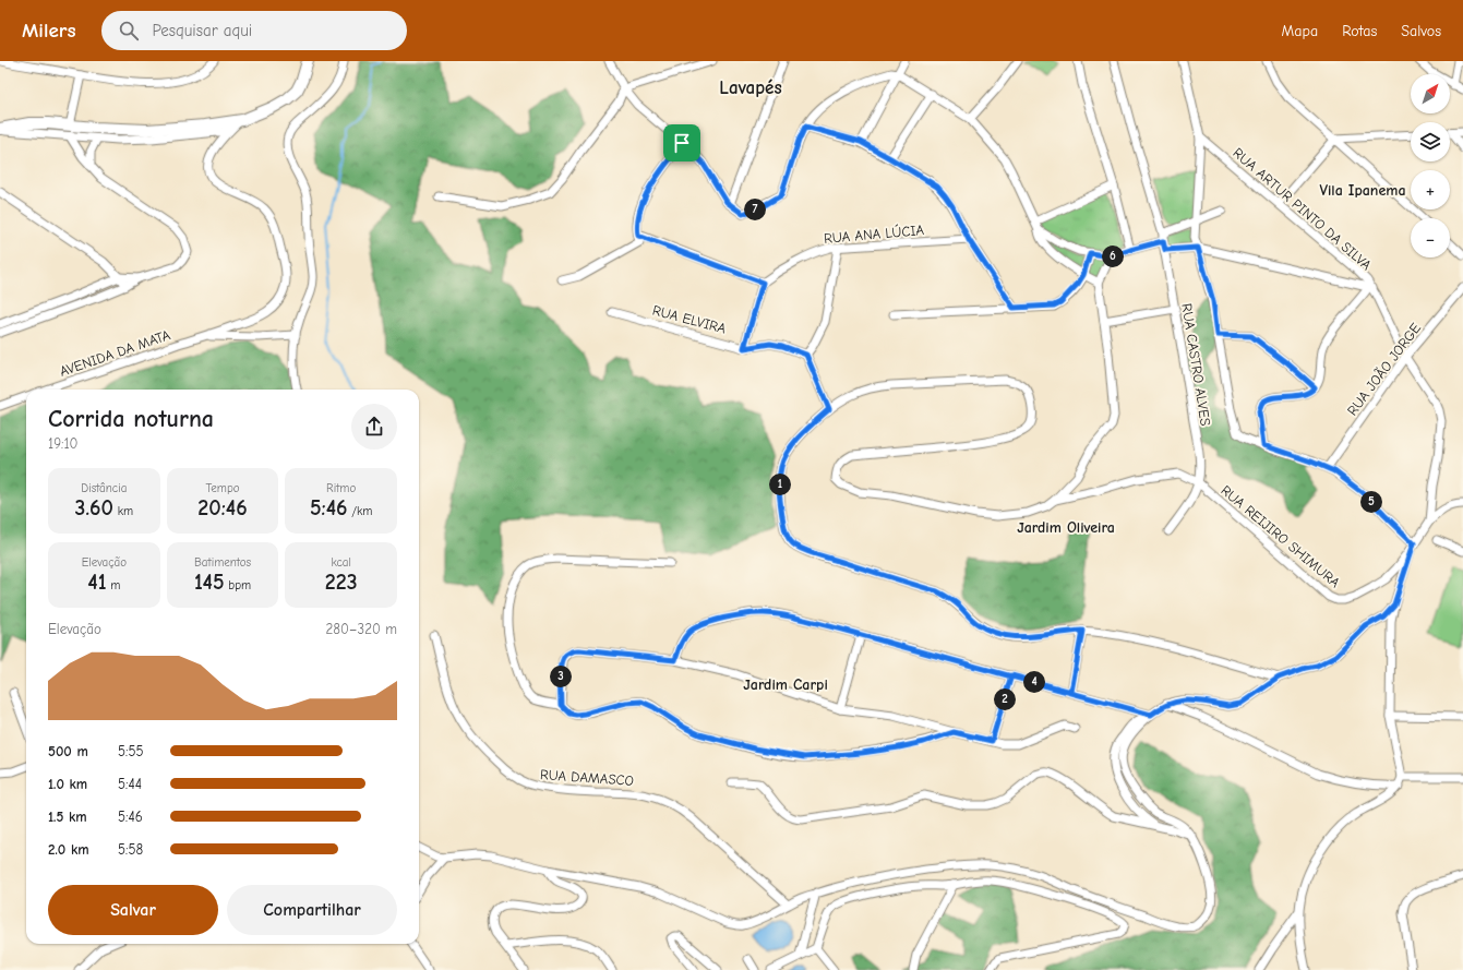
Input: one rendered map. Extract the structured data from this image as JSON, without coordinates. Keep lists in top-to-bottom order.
{
  "streets": {
    "street": [
      "RUA ARTUR PINTO DA SILVA",
      "RUA ANA LÚCIA",
      "RUA ELVIRA",
      "AVENIDA DA MATA",
      "RUA CASTRO ALVES",
      "RUA JOÃO JORGE",
      "RUA REIJIRO SHIMURA",
      "RUA DAMASCO"
    ]
  },
  "crossings": [
    ["RUA ARTUR PINTO DA SILVA", "RUA JOÃO JORGE"],
    ["RUA ARTUR PINTO DA SILVA", "RUA REIJIRO SHIMURA"],
    ["RUA CASTRO ALVES", "RUA REIJIRO SHIMURA"]
  ],
  "districts": [
    "Lavapés",
    "Vila Ipanema",
    "Jardim Oliveira",
    "Jardim Carpi"
  ],
  "north": "top right",
  "page": {
    "header": "Milers",
    "search": "Pesquisar aqui",
    "nav": ["Mapa", "Rotas", "Salvos"],
    "map_buttons": ["+", "−"],
    "pins": [
      "7",
      "6",
      "1",
      "5",
      "3",
      "4",
      "2"
    ],
    "heading": ["Corrida noturna", "19:10"],
    "stats": [
      ["Distância", "3.60 km"],
      ["Tempo", "20:46"],
      ["Ritmo", "5:46 /km"],
      ["Elevação", "41 m"],
      ["Batimentos", "145 bpm"],
      ["kcal", "223"]
    ],
    "chart": ["Elevação", "280–320 m"],
    "list": [
      {
        "name": "500 m",
        "note": "5:55"
      },
      {
        "name": "1.0 km",
        "note": "5:44"
      },
      {
        "name": "1.5 km",
        "note": "5:46"
      },
      {
        "name": "2.0 km",
        "note": "5:58"
      }
    ],
    "buttons": ["Salvar", "Compartilhar"]
  }
}
